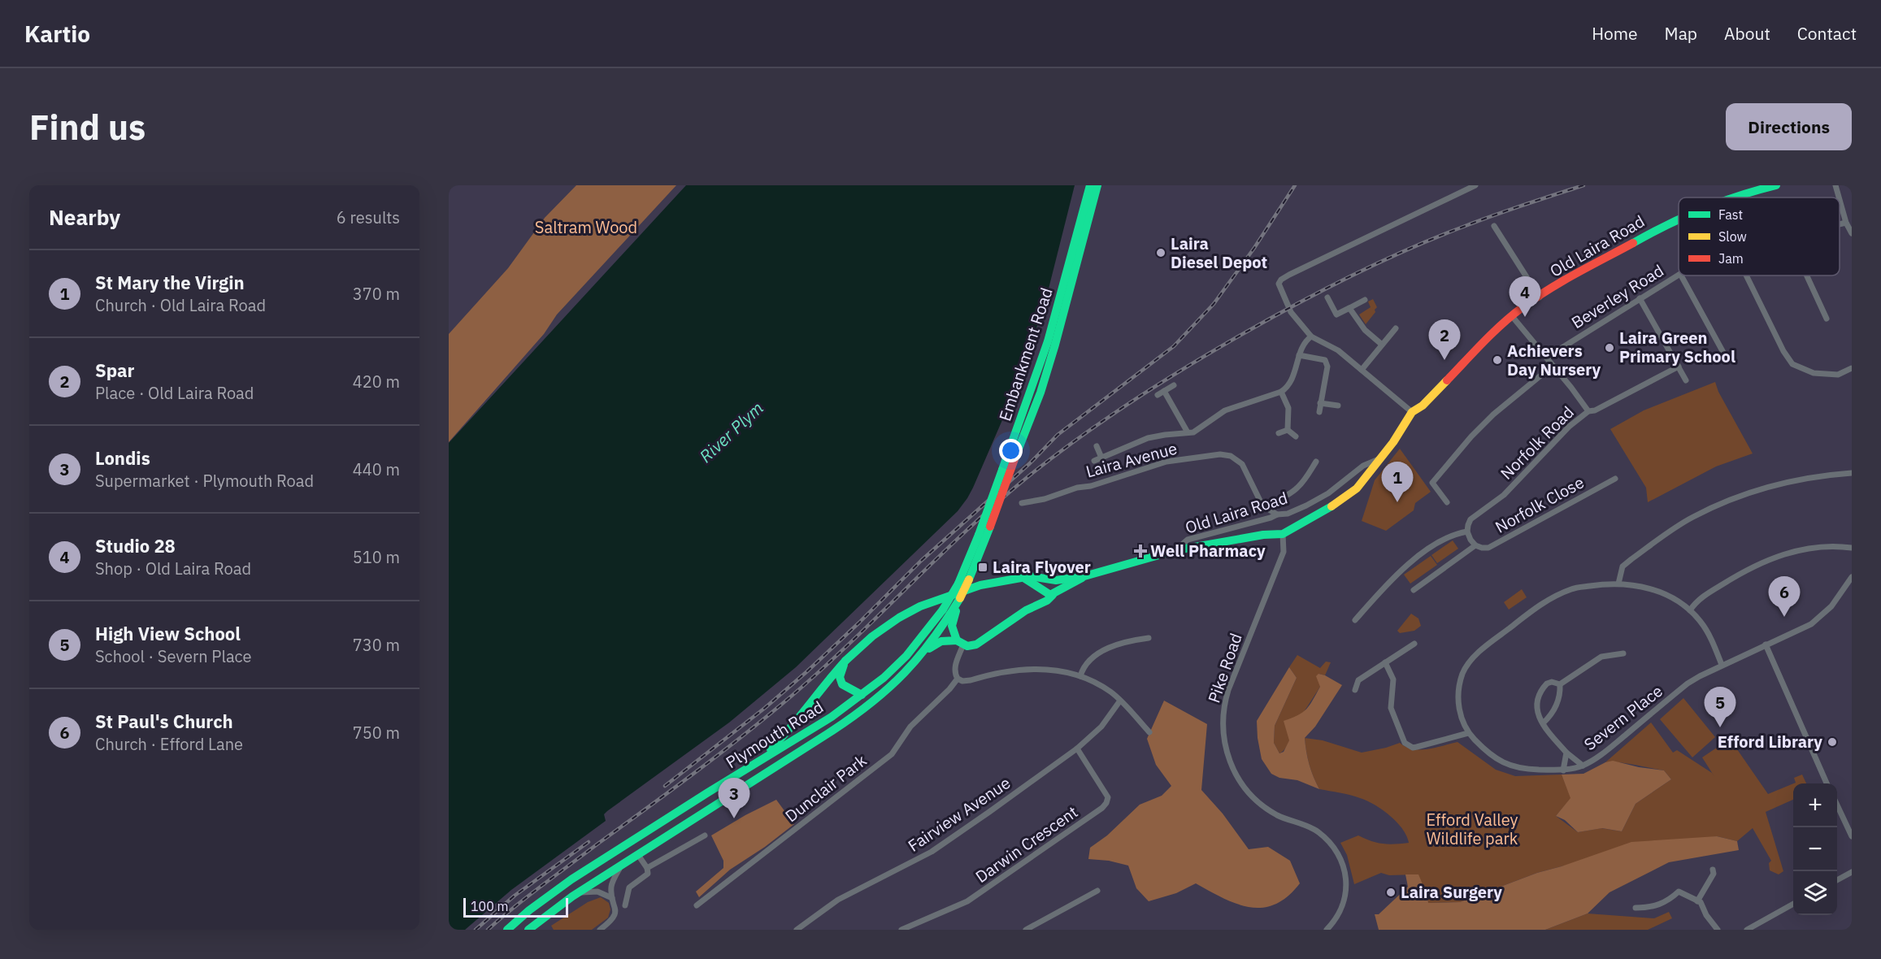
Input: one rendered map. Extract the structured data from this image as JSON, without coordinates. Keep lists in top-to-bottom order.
{
  "streets": {
    "main road": ["Old Laira Road", "Embankment Road", "Plymouth Road"],
    "street": [
      "Beverley Road",
      "Norfolk Road",
      "Laira Avenue",
      "Norfolk Close",
      "Pike Road",
      "Severn Place",
      "Dunclair Park",
      "Fairview Avenue",
      "Darwin Crescent"
    ]
  },
  "crossings": [
    ["Old Laira Road", "Laira Avenue"],
    ["Old Laira Road", "Pike Road"],
    ["Old Laira Road", "Plymouth Road"],
    ["Embankment Road", "Plymouth Road"],
    ["Fairview Avenue", "Darwin Crescent"]
  ],
  "water": ["River Plym"],
  "parks": ["Saltram Wood", "Efford Valley Wildlife park"],
  "places": {
    "other": [
      "Laira Diesel Depot",
      "Laira Green Primary School",
      "Achievers Day Nursery",
      "Efford Library",
      "Laira Surgery"
    ],
    "health": ["Well Pharmacy"],
    "transit": ["Laira Flyover"]
  },
  "legend": ["Fast", "Slow", "Jam"],
  "scale_bar": "100 m",
  "page": {
    "header": "Kartio",
    "nav": [
      "Home",
      "Map",
      "About",
      "Contact"
    ],
    "buttons": "Directions",
    "title": "Find us",
    "heading": ["Nearby", "6 results"],
    "list": [
      {
        "mark": "1",
        "name": "St Mary the Virgin",
        "note": "Church · Old Laira Road",
        "value": "370 m"
      },
      {
        "mark": "2",
        "name": "Spar",
        "note": "Place · Old Laira Road",
        "value": "420 m"
      },
      {
        "mark": "3",
        "name": "Londis",
        "note": "Supermarket · Plymouth Road",
        "value": "440 m"
      },
      {
        "mark": "4",
        "name": "Studio 28",
        "note": "Shop · Old Laira Road",
        "value": "510 m"
      },
      {
        "mark": "5",
        "name": "High View School",
        "note": "School · Severn Place",
        "value": "730 m"
      },
      {
        "mark": "6",
        "name": "St Paul's Church",
        "note": "Church · Efford Lane",
        "value": "750 m"
      }
    ],
    "pins": [
      "4",
      "2",
      "1",
      "6",
      "5",
      "3"
    ],
    "map_buttons": ["+", "−"],
    "scale": "100 m"
  }
}
